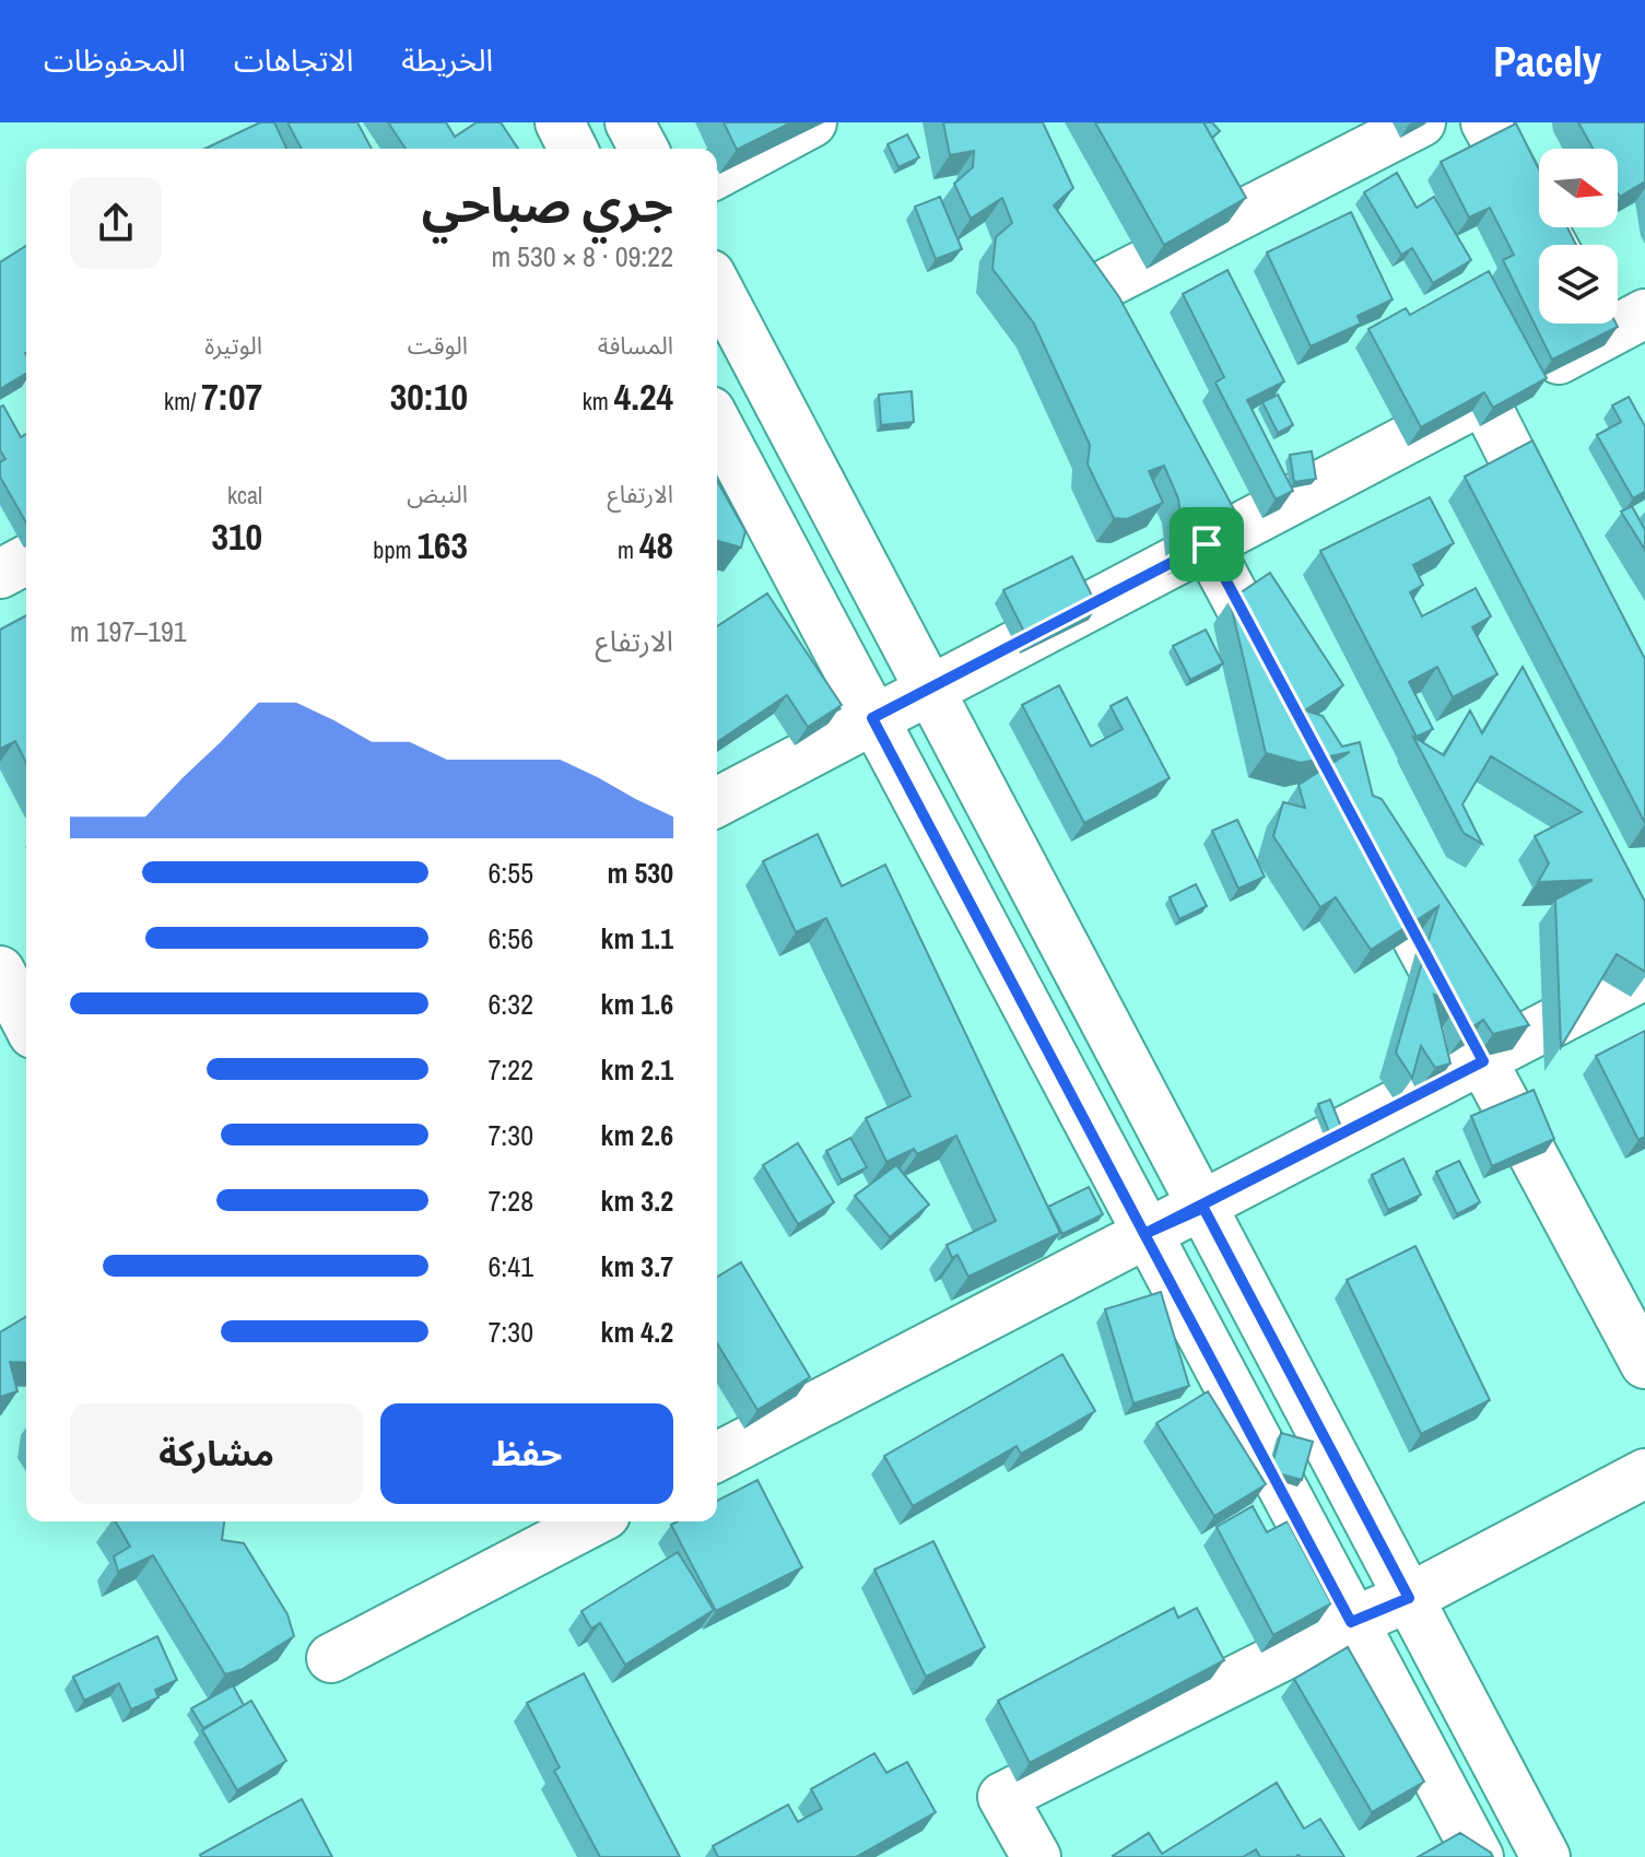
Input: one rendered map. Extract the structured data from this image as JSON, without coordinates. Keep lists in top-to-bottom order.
{
  "north": "right",
  "page": {
    "header": "Pacely",
    "nav": ["الخريطة", "الاتجاهات", "المحفوظات"],
    "heading": ["جري صباحي", "09:22 · 8 × 530 m"],
    "stats": [
      ["المسافة", "4.24 km"],
      ["الوقت", "30:10"],
      ["الوتيرة", "7:07 /km"],
      ["الارتفاع", "48 m"],
      ["النبض", "163 bpm"],
      ["kcal", "310"]
    ],
    "chart": ["الارتفاع", "191–197 m"],
    "list": [
      {
        "name": "530 m",
        "note": "6:55"
      },
      {
        "name": "1.1 km",
        "note": "6:56"
      },
      {
        "name": "1.6 km",
        "note": "6:32"
      },
      {
        "name": "2.1 km",
        "note": "7:22"
      },
      {
        "name": "2.6 km",
        "note": "7:30"
      },
      {
        "name": "3.2 km",
        "note": "7:28"
      },
      {
        "name": "3.7 km",
        "note": "6:41"
      },
      {
        "name": "4.2 km",
        "note": "7:30"
      }
    ],
    "buttons": ["حفظ", "مشاركة"]
  }
}
